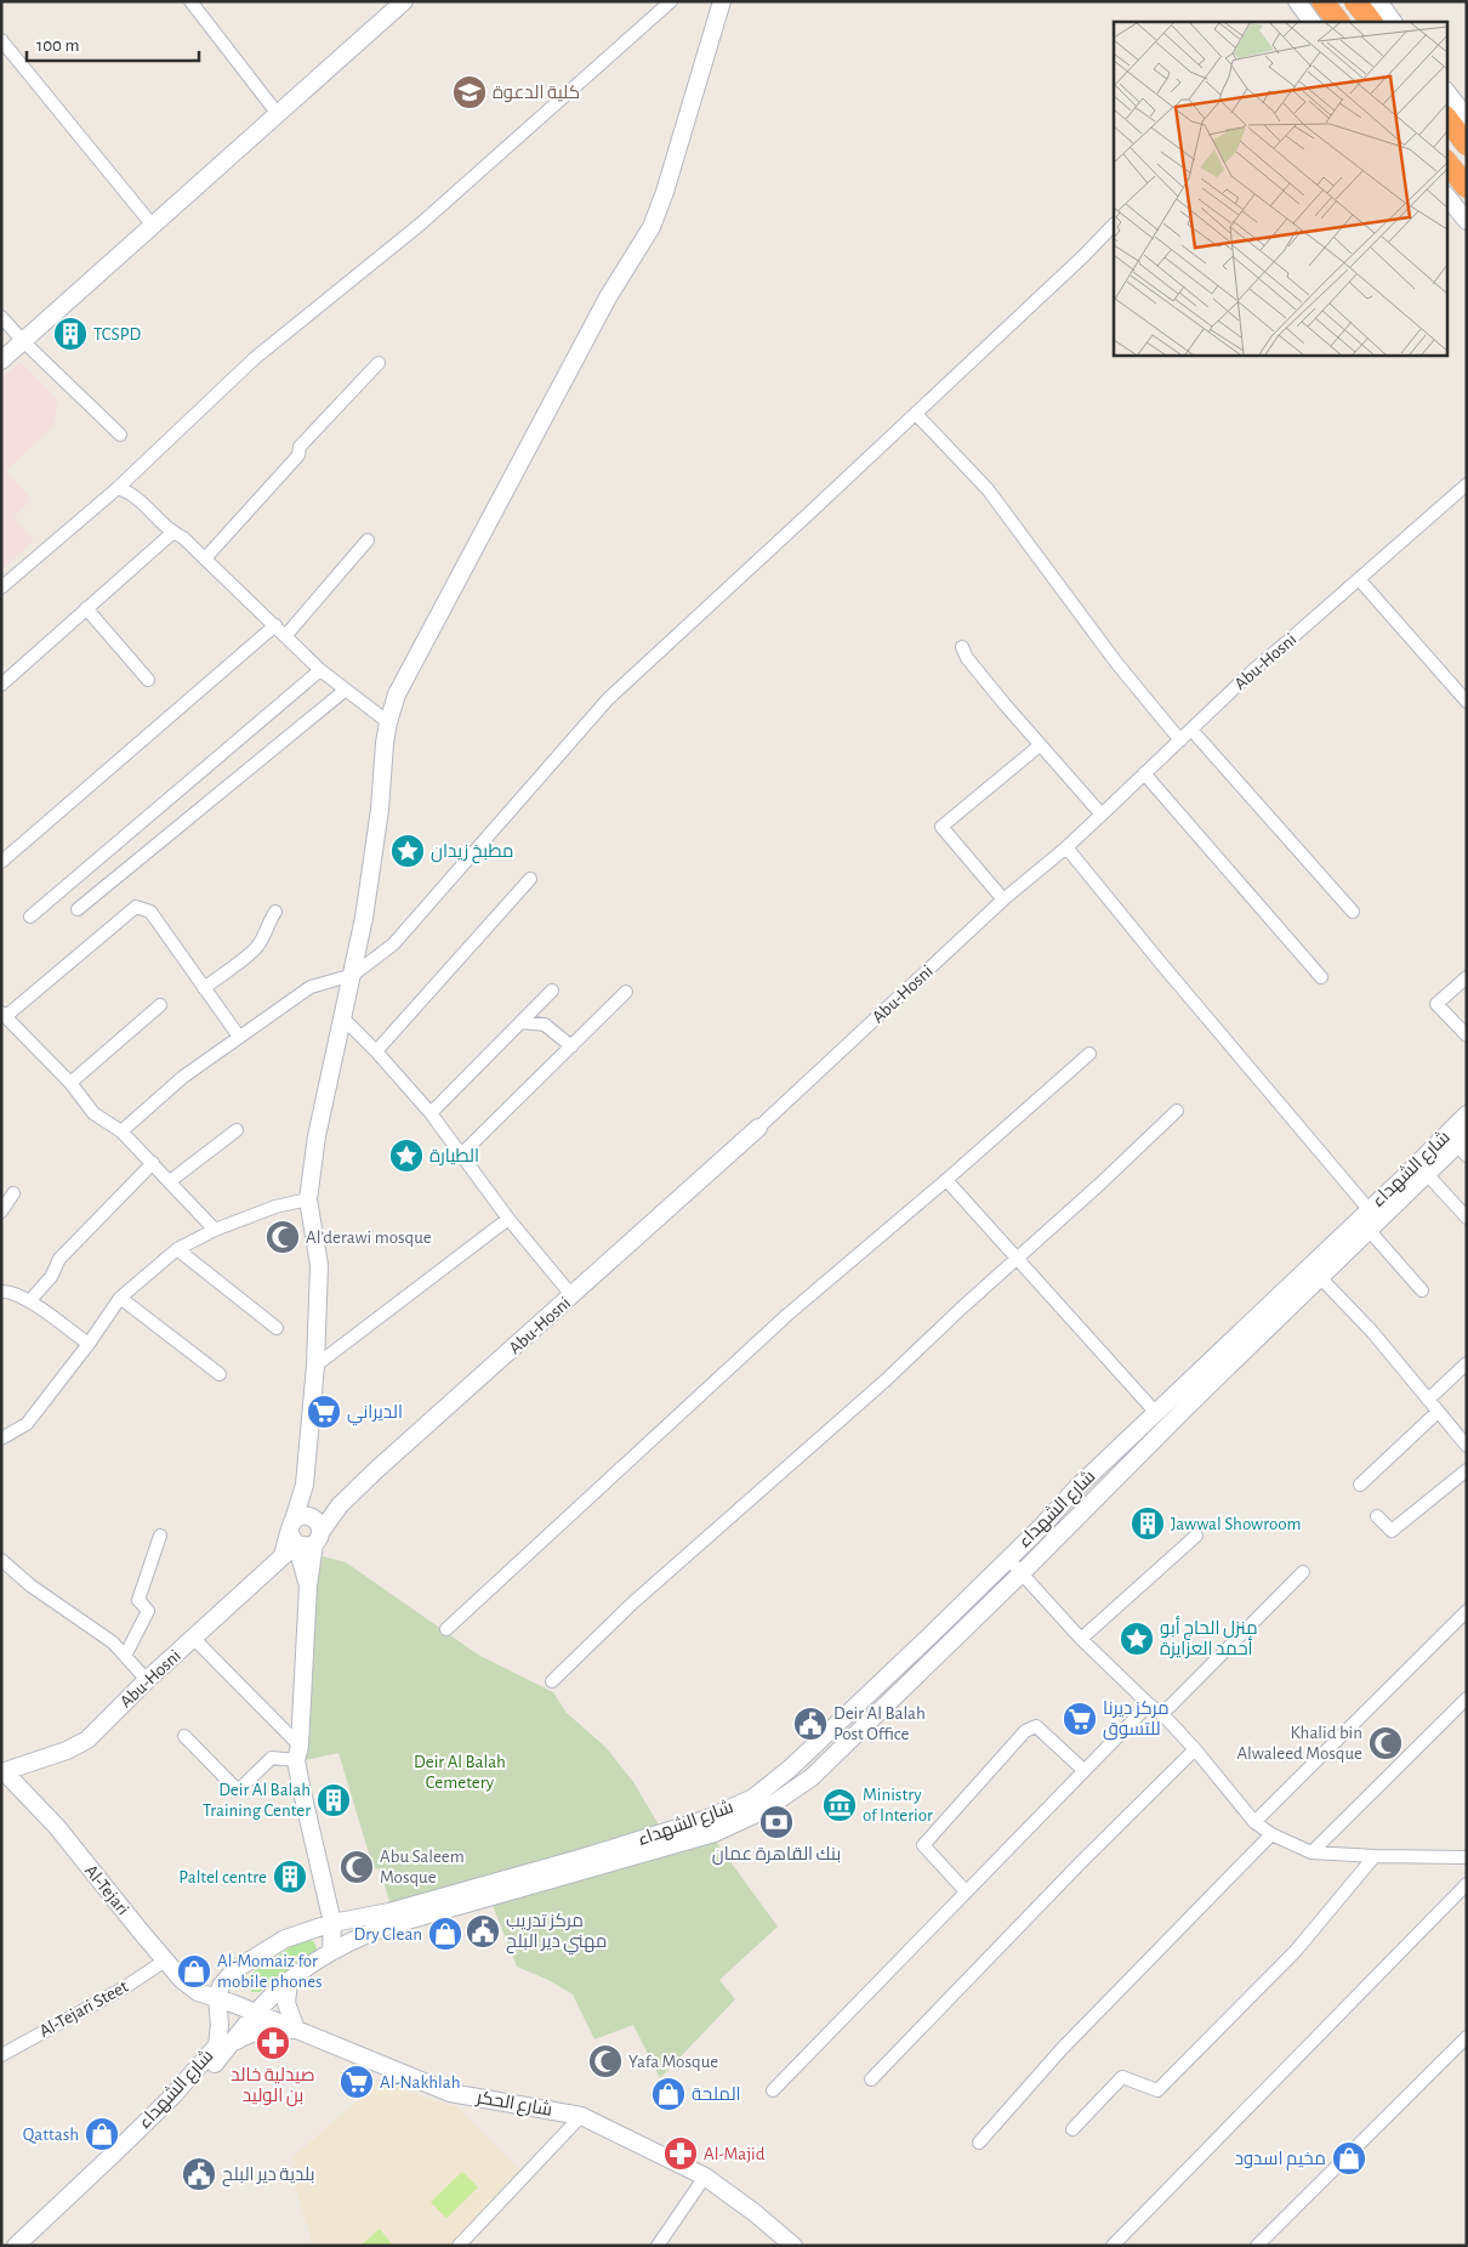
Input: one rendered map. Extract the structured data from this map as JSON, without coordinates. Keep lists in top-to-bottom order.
{
  "streets": {
    "street": [
      "Abu-Hosni",
      "شارع الشهداء",
      "Al-Tejari",
      "Al-Tejari Steet",
      "شارع الحكر"
    ]
  },
  "crossings": [
    ["Abu-Hosni", "Al-Tejari"],
    ["شارع الشهداء", "Al-Tejari"],
    ["شارع الشهداء", "شارع الحكر"],
    ["Al-Tejari", "Al-Tejari Steet"],
    ["Al-Tejari", "شارع الحكر"]
  ],
  "parks": ["Deir Al Balah Cemetery"],
  "places": {
    "school or university": ["كلية الدعوة"],
    "building": [
      "TCSPD",
      "Jawwal Showroom",
      "Deir Al Balah Training Center",
      "Paltel centre"
    ],
    "place": ["مطبخ زيدان", "الطيارة", "منزل الحاج أبو أحمد العزايزة"],
    "mosque": [
      "Al'derawi mosque",
      "Khalid bin Alwaleed Mosque",
      "Abu Saleem Mosque",
      "Yafa Mosque"
    ],
    "supermarket": ["الديراني", "مركز ديرنا للتسوق", "Al-Nakhlah"],
    "public building": ["Deir Al Balah Post Office", "مركز تدريب مهني دير البلح", "بلدية دير البلح"],
    "museum": ["Ministry of Interior"],
    "bank": ["بنك القاهرة عمان"],
    "shop": [
      "Dry Clean",
      "Al-Momaiz for mobile phones",
      "الملحة",
      "Qattash",
      "مخيم اسدود"
    ],
    "pharmacy": ["صيدلية خالد بن الوليد", "Al-Majid"]
  },
  "scale_bar": "100 m"
}
